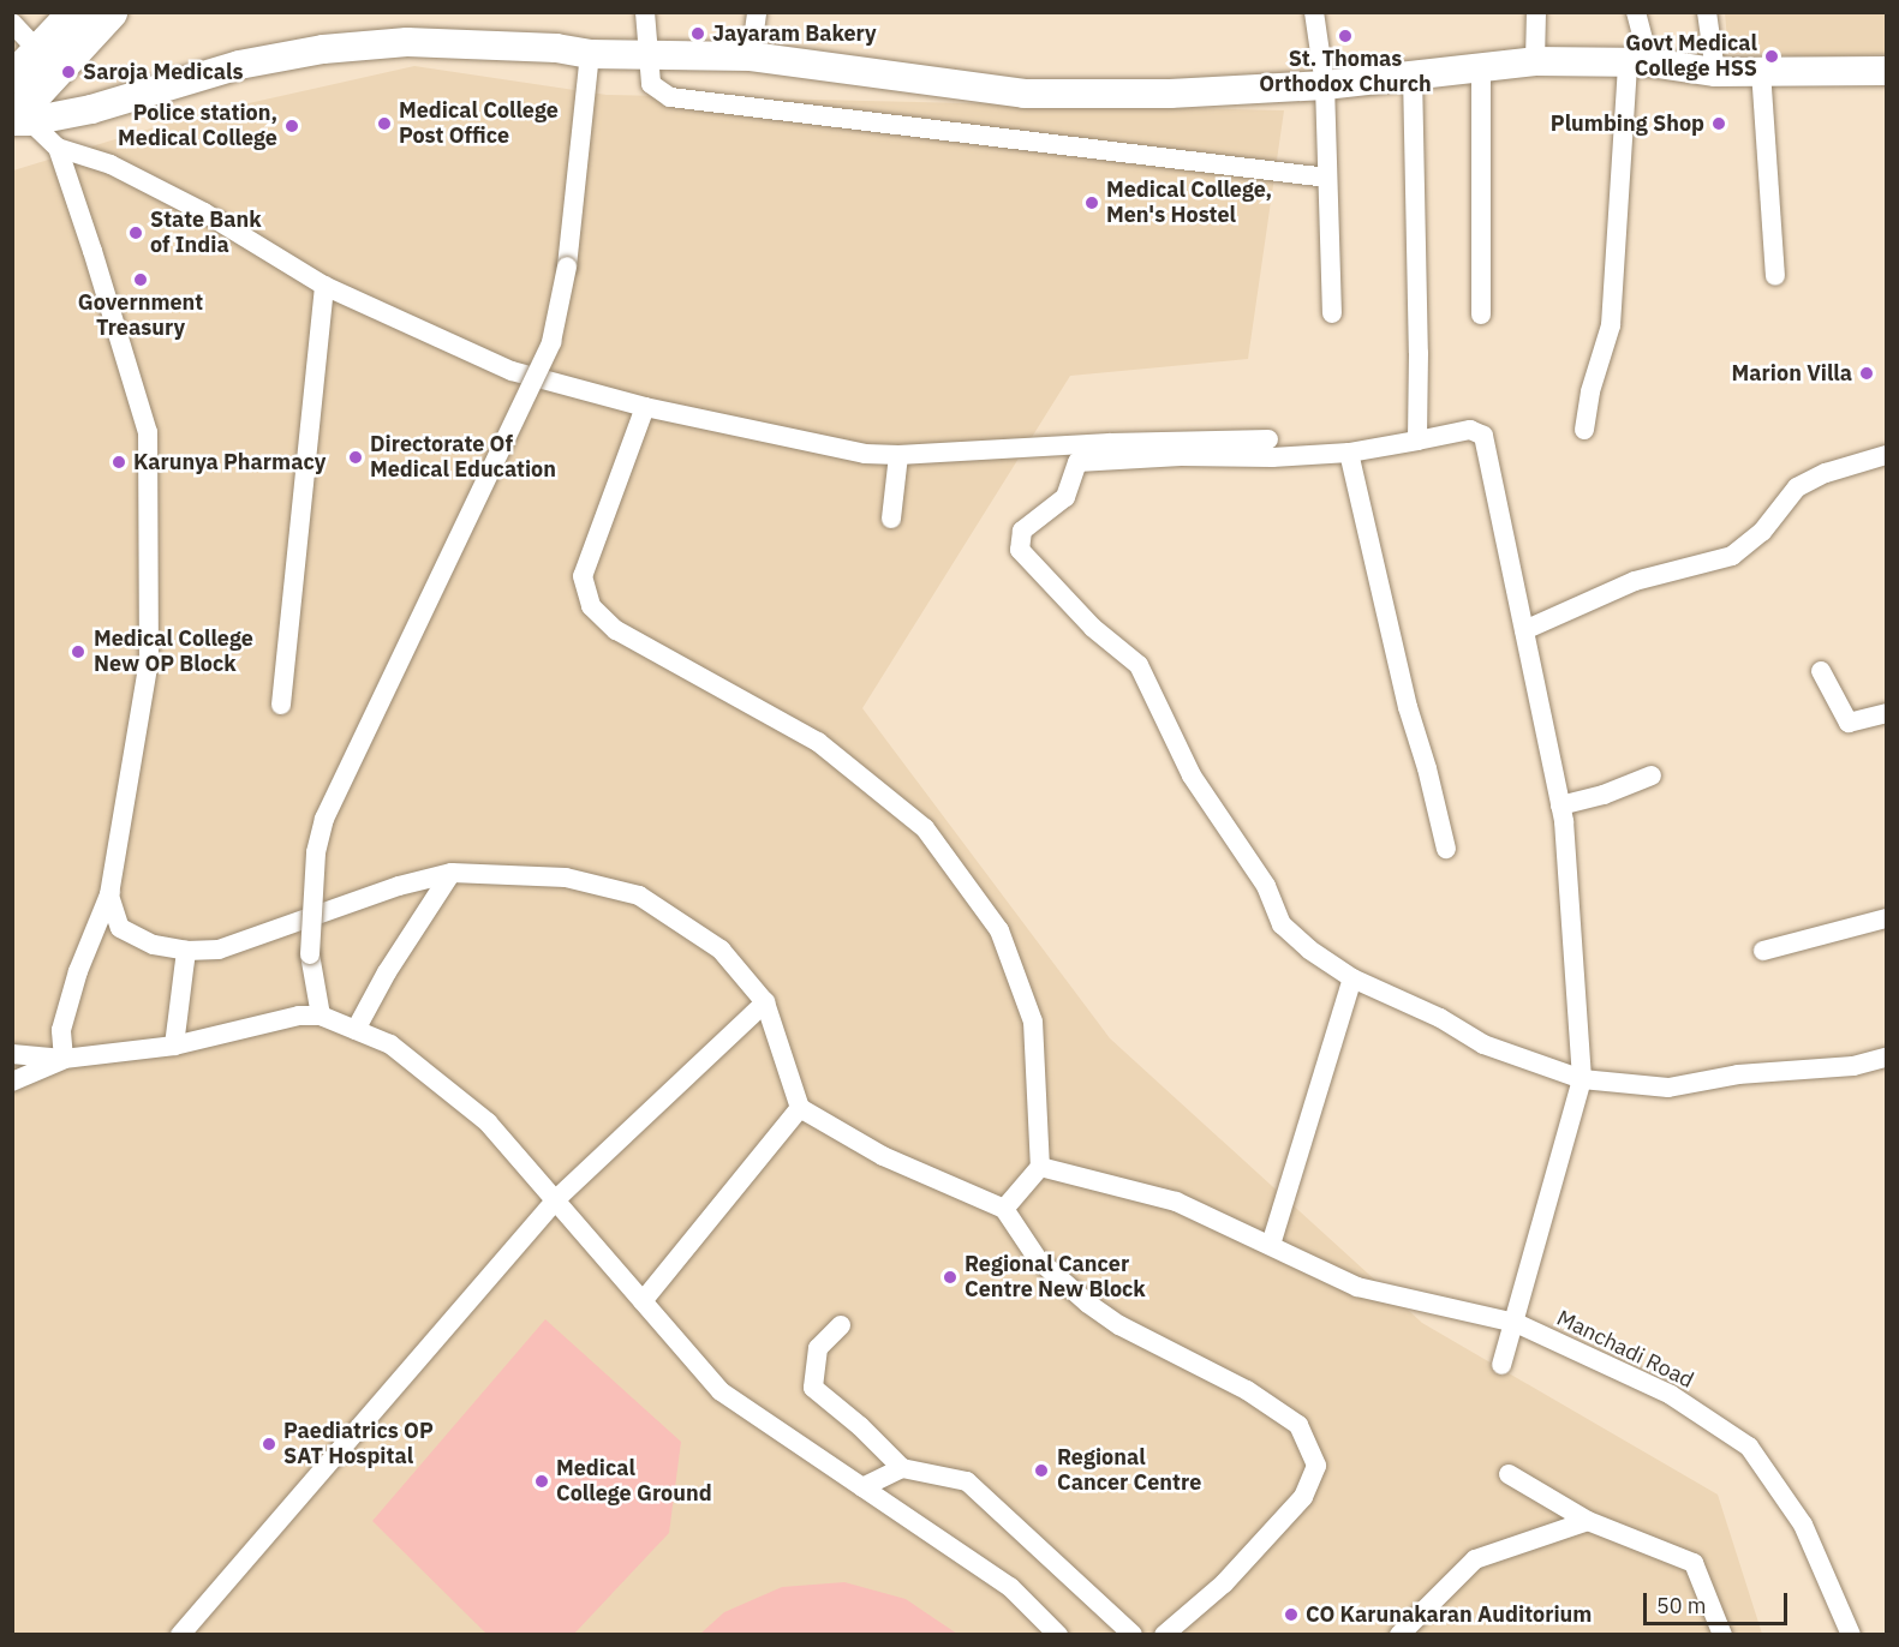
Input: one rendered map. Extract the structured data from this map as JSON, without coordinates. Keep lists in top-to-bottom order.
{
  "streets": {
    "street": ["Manchadi Road"]
  },
  "places": [
    "Jayaram Bakery",
    "St. Thomas Orthodox Church",
    "Govt Medical College HSS",
    "Saroja Medicals",
    "Medical College Post Office",
    "Plumbing Shop",
    "Police station, Medical College",
    "Medical College, Men's Hostel",
    "State Bank of India",
    "Government Treasury",
    "Marion Villa",
    "Directorate Of Medical Education",
    "Karunya Pharmacy",
    "Medical College New OP Block",
    "Regional Cancer Centre New Block",
    "Paediatrics OP SAT Hospital",
    "Regional Cancer Centre",
    "Medical College Ground",
    "CO Karunakaran Auditorium"
  ],
  "scale_bar": "50 m"
}
